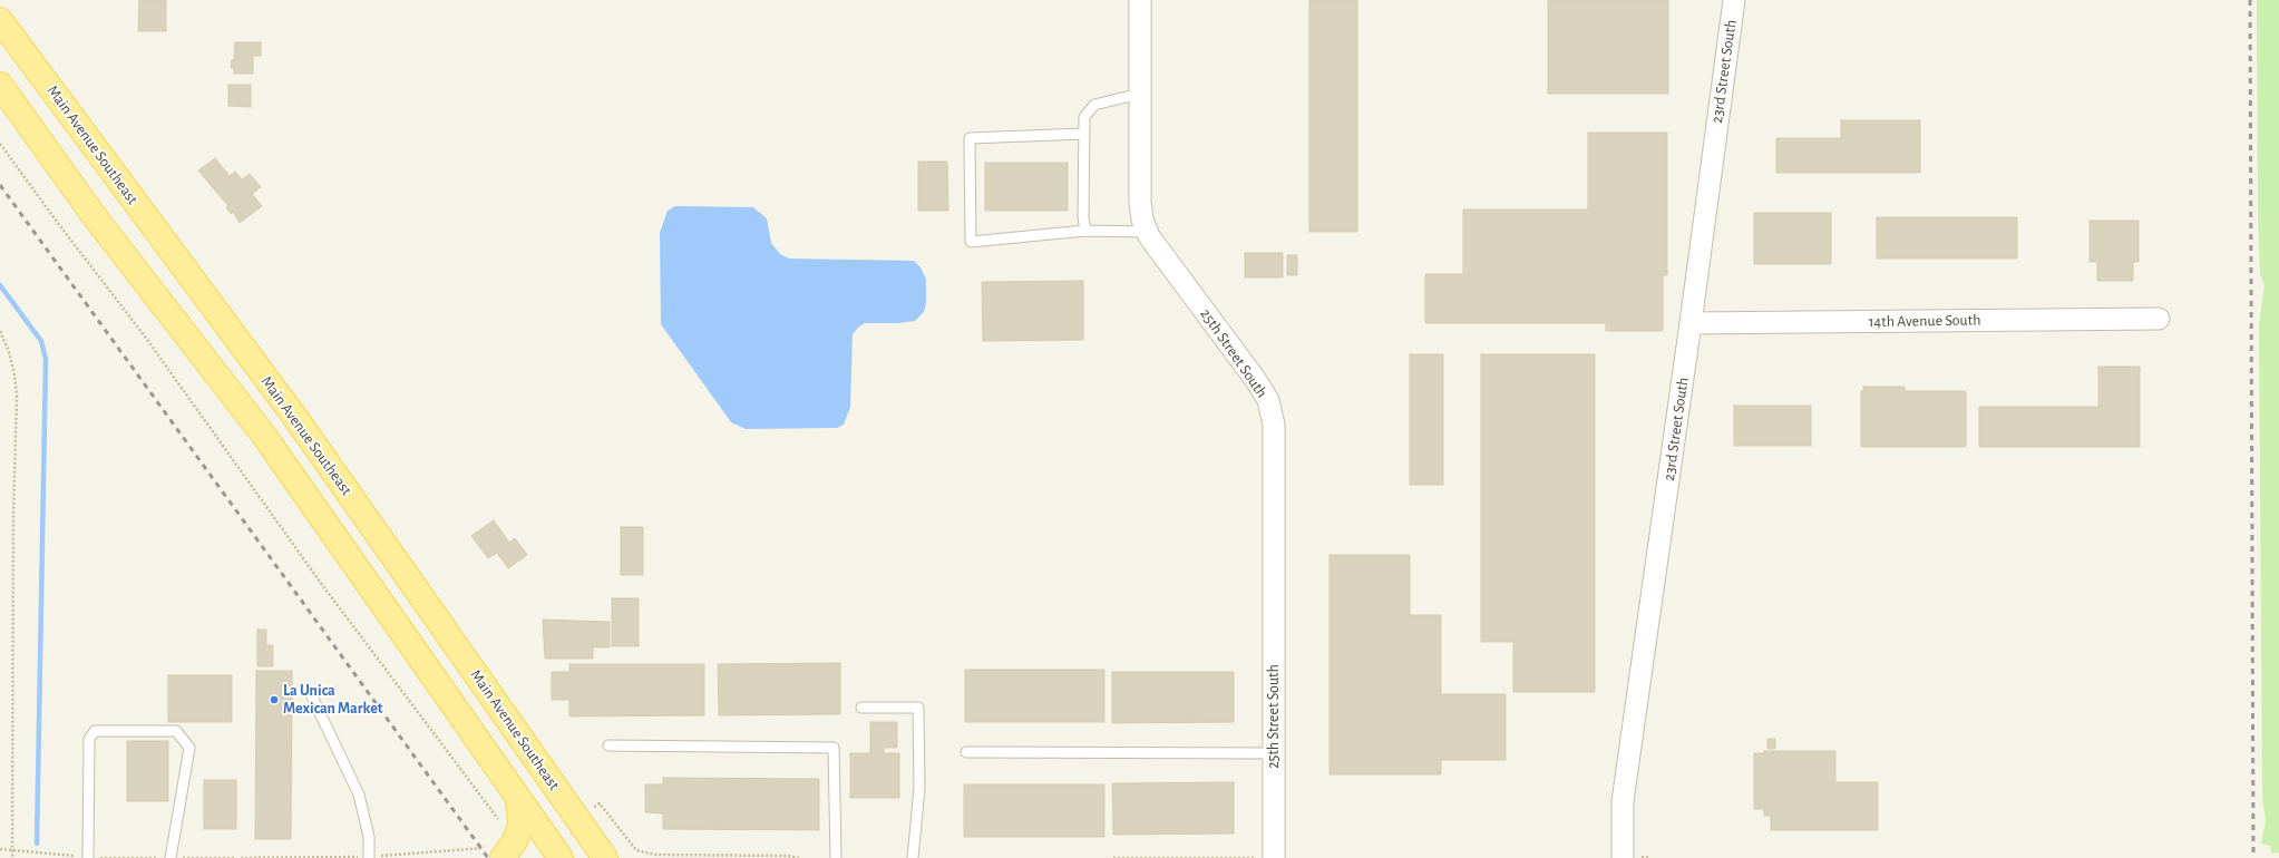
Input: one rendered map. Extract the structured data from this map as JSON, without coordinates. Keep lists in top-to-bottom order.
{
  "streets": {
    "main road": ["Main Avenue Southeast"],
    "street": ["23rd Street South", "14th Avenue South", "25th Street South"]
  },
  "crossings": [
    ["23rd Street South", "14th Avenue South"]
  ],
  "places": ["La Unica Mexican Market"]
}
